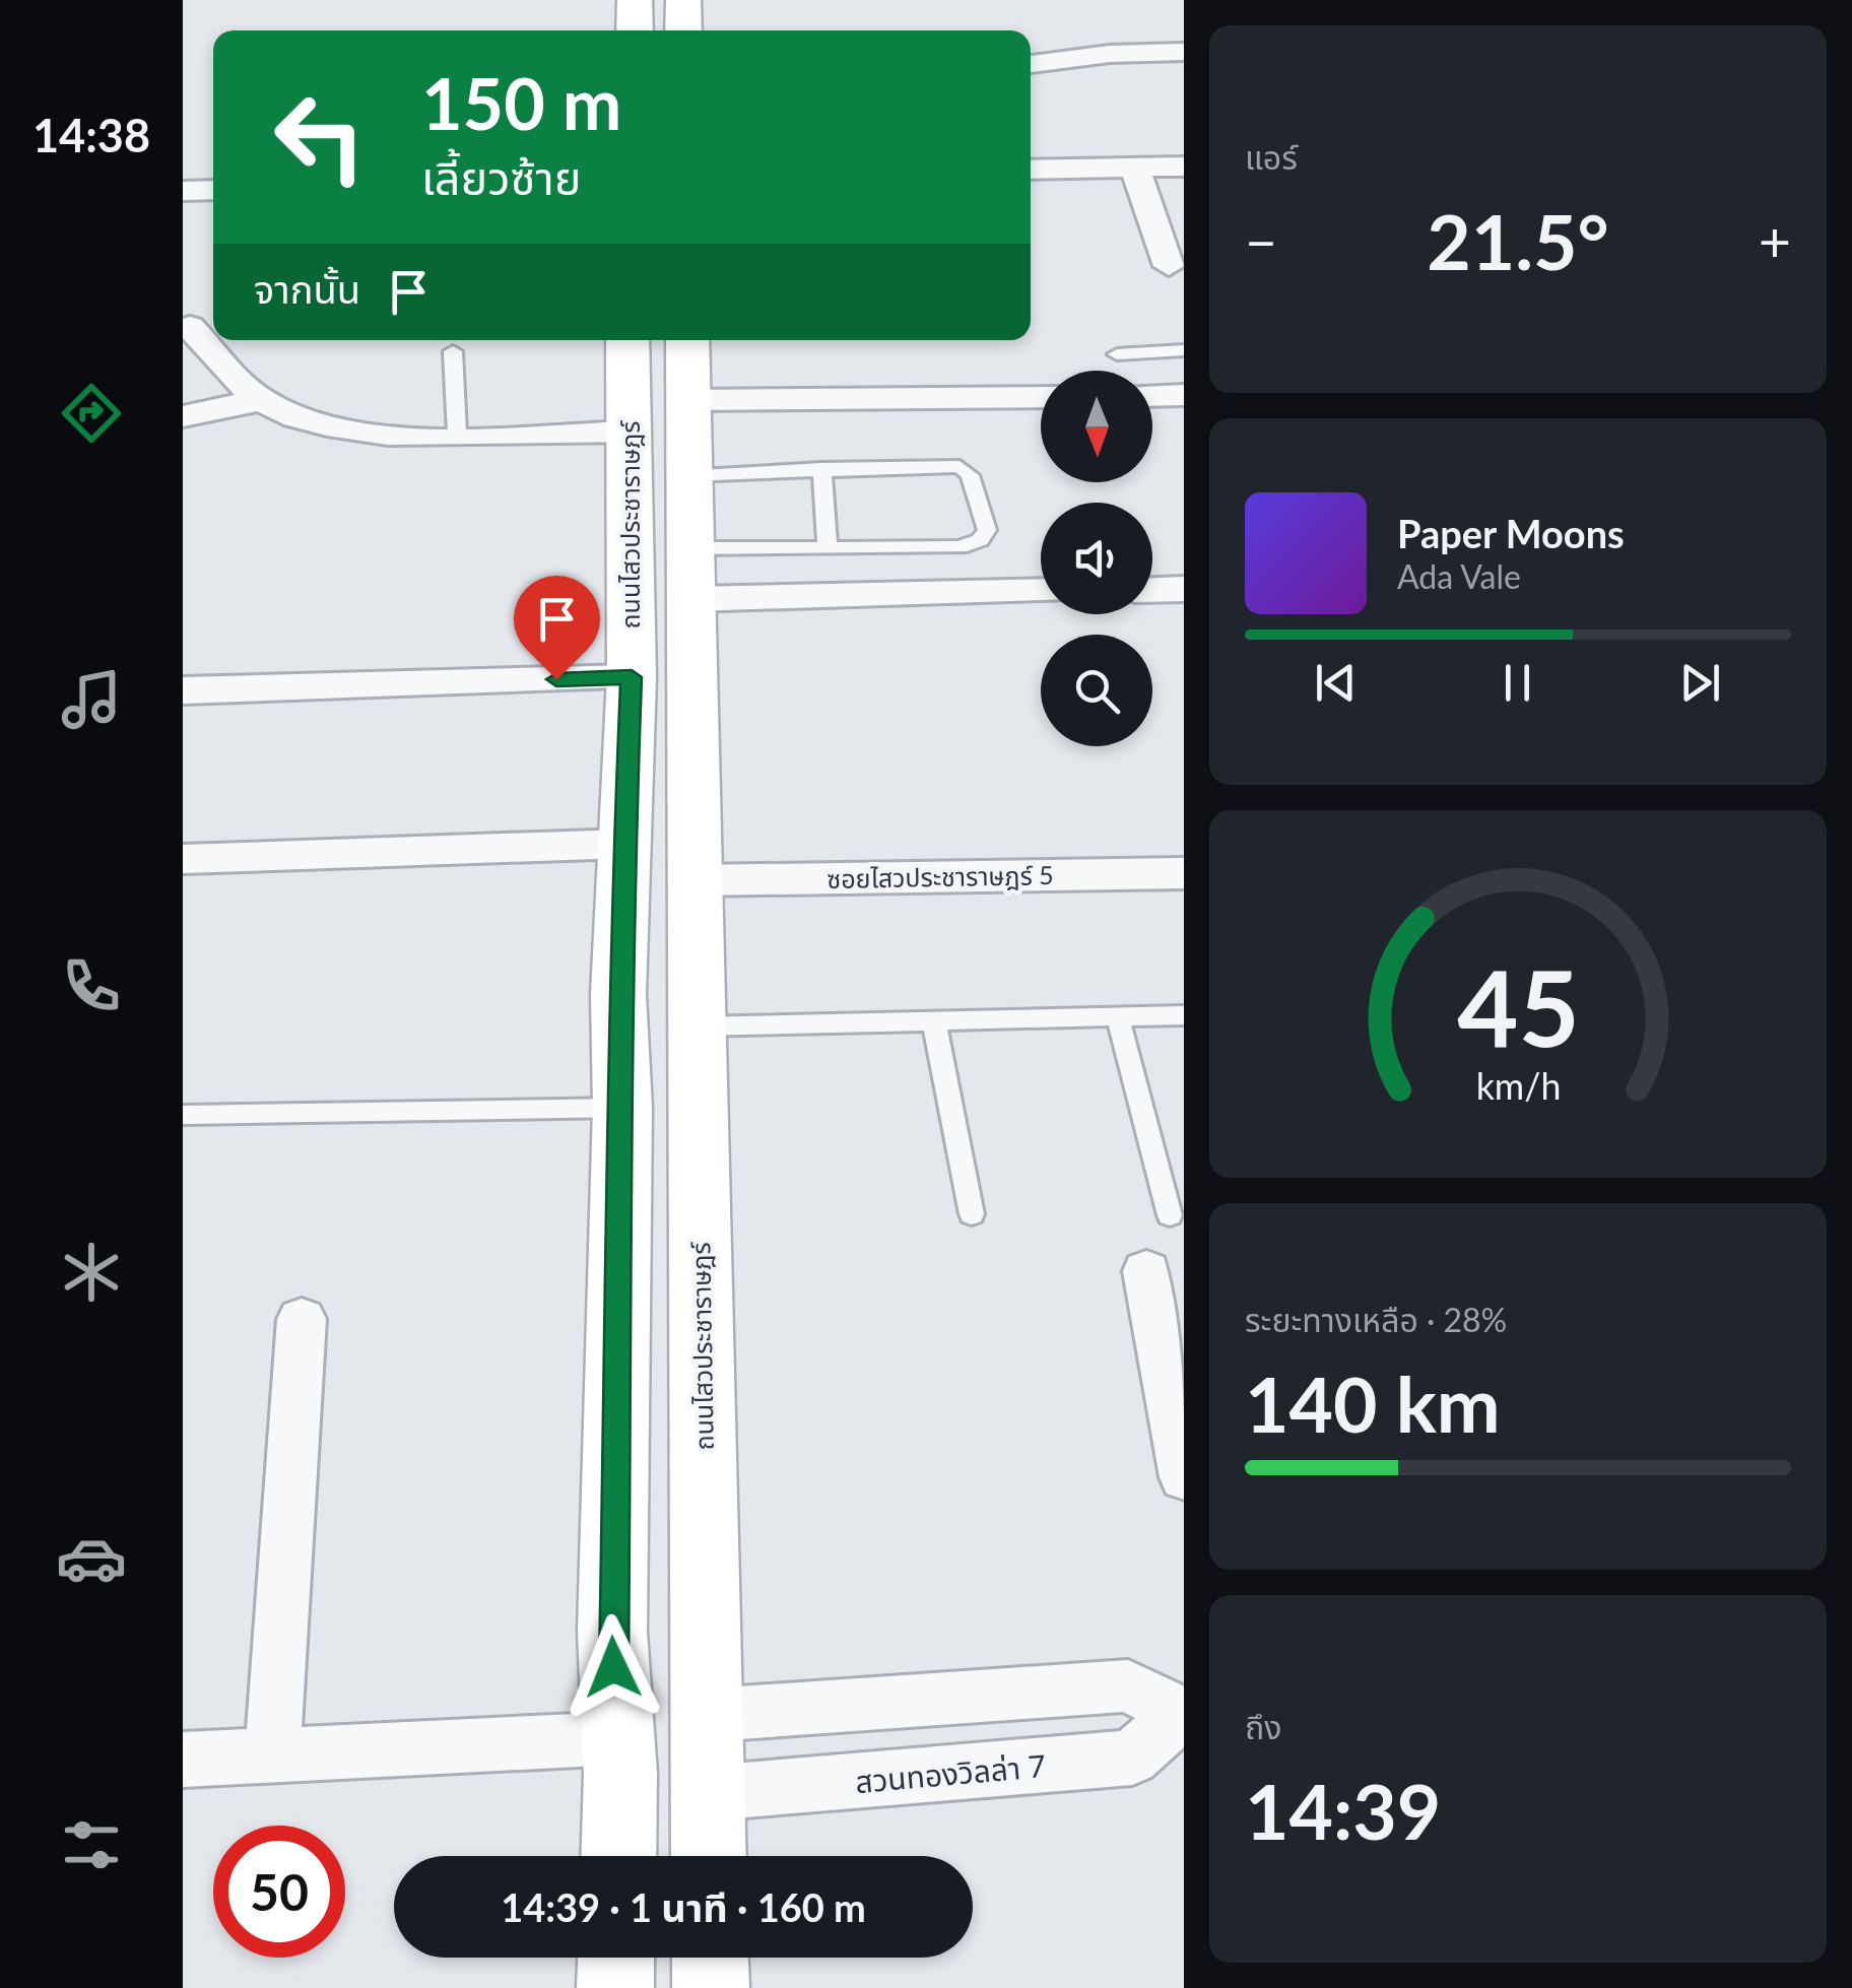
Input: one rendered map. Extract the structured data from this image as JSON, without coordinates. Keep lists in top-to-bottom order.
{
  "streets": {
    "main road": ["ถนนไสวประชาราษฎร์"],
    "street": ["ซอยไสวประชาราษฎร์ 5", "สวนทองวิลล่า 7"]
  },
  "crossings": [
    ["ถนนไสวประชาราษฎร์", "ซอยไสวประชาราษฎร์ 5"],
    ["ถนนไสวประชาราษฎร์", "สวนทองวิลล่า 7"]
  ],
  "north": "bottom",
  "page": {
    "tabs": "14:38",
    "tile": [
      "แอร์",
      ["ระยะทางเหลือ · 28%", "140 km"],
      ["ถึง", "14:39"]
    ],
    "turn": ["150 m", "เลี้ยวซ้าย"],
    "heat": ["−", "21.5°", "+"],
    "then": "จากนั้น",
    "song": ["Paper Moons", "Ada Vale"],
    "limit": "50",
    "trip": "14:39 · 1 นาที · 160 m",
    "gauge": ["45", "km/h"]
  }
}
